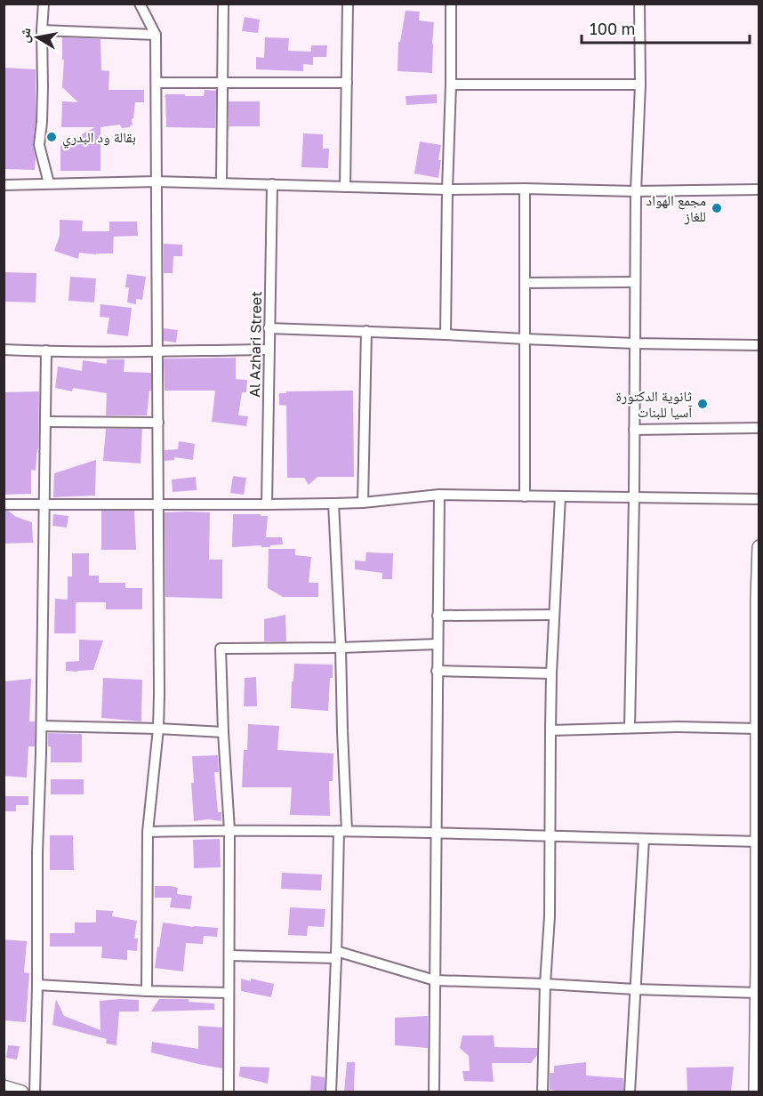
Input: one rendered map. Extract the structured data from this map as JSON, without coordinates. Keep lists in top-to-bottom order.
{
  "streets": {
    "street": ["Al Azhari Street"]
  },
  "places": ["بقالة ود البدري", "مجمع الهواد للغاز", "ثانوية الدكتورة آسيا للبنات"],
  "scale_bar": "100 m",
  "north": "left"
}
